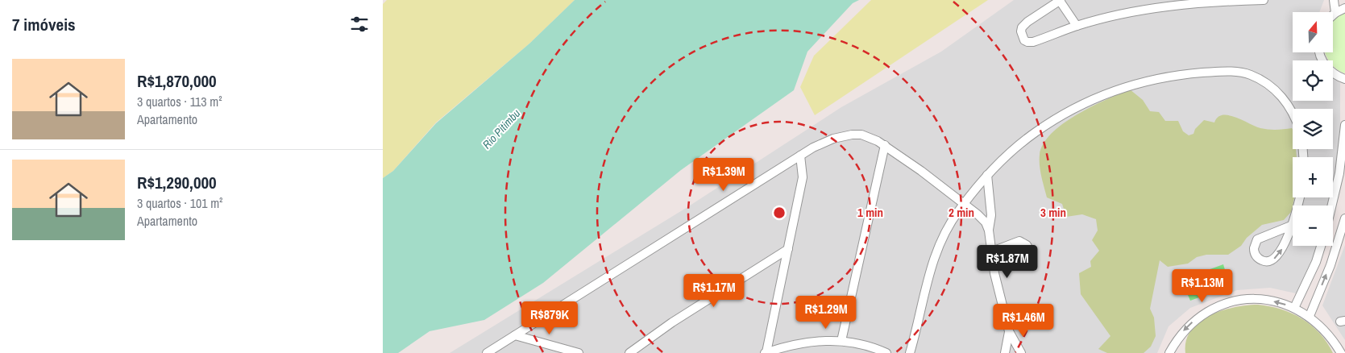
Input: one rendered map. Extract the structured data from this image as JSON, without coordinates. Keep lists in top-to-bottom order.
{
  "water": ["Rio Pitimbu"],
  "north": "top",
  "page": {
    "heading": "7 imóveis",
    "map_buttons": ["+", "−"],
    "list": [
      {
        "name": "R$1,870,000",
        "note": "3 quartos · 113 m² · Apartamento"
      },
      {
        "name": "R$1,290,000",
        "note": "3 quartos · 101 m² · Apartamento"
      }
    ],
    "price": [
      "R$1.39M",
      "R$1.87M",
      "R$1.13M",
      "R$1.17M",
      "R$1.29M",
      "R$879K",
      "R$1.46M"
    ]
  },
  "rings": ["1 min", "2 min", "3 min"]
}
